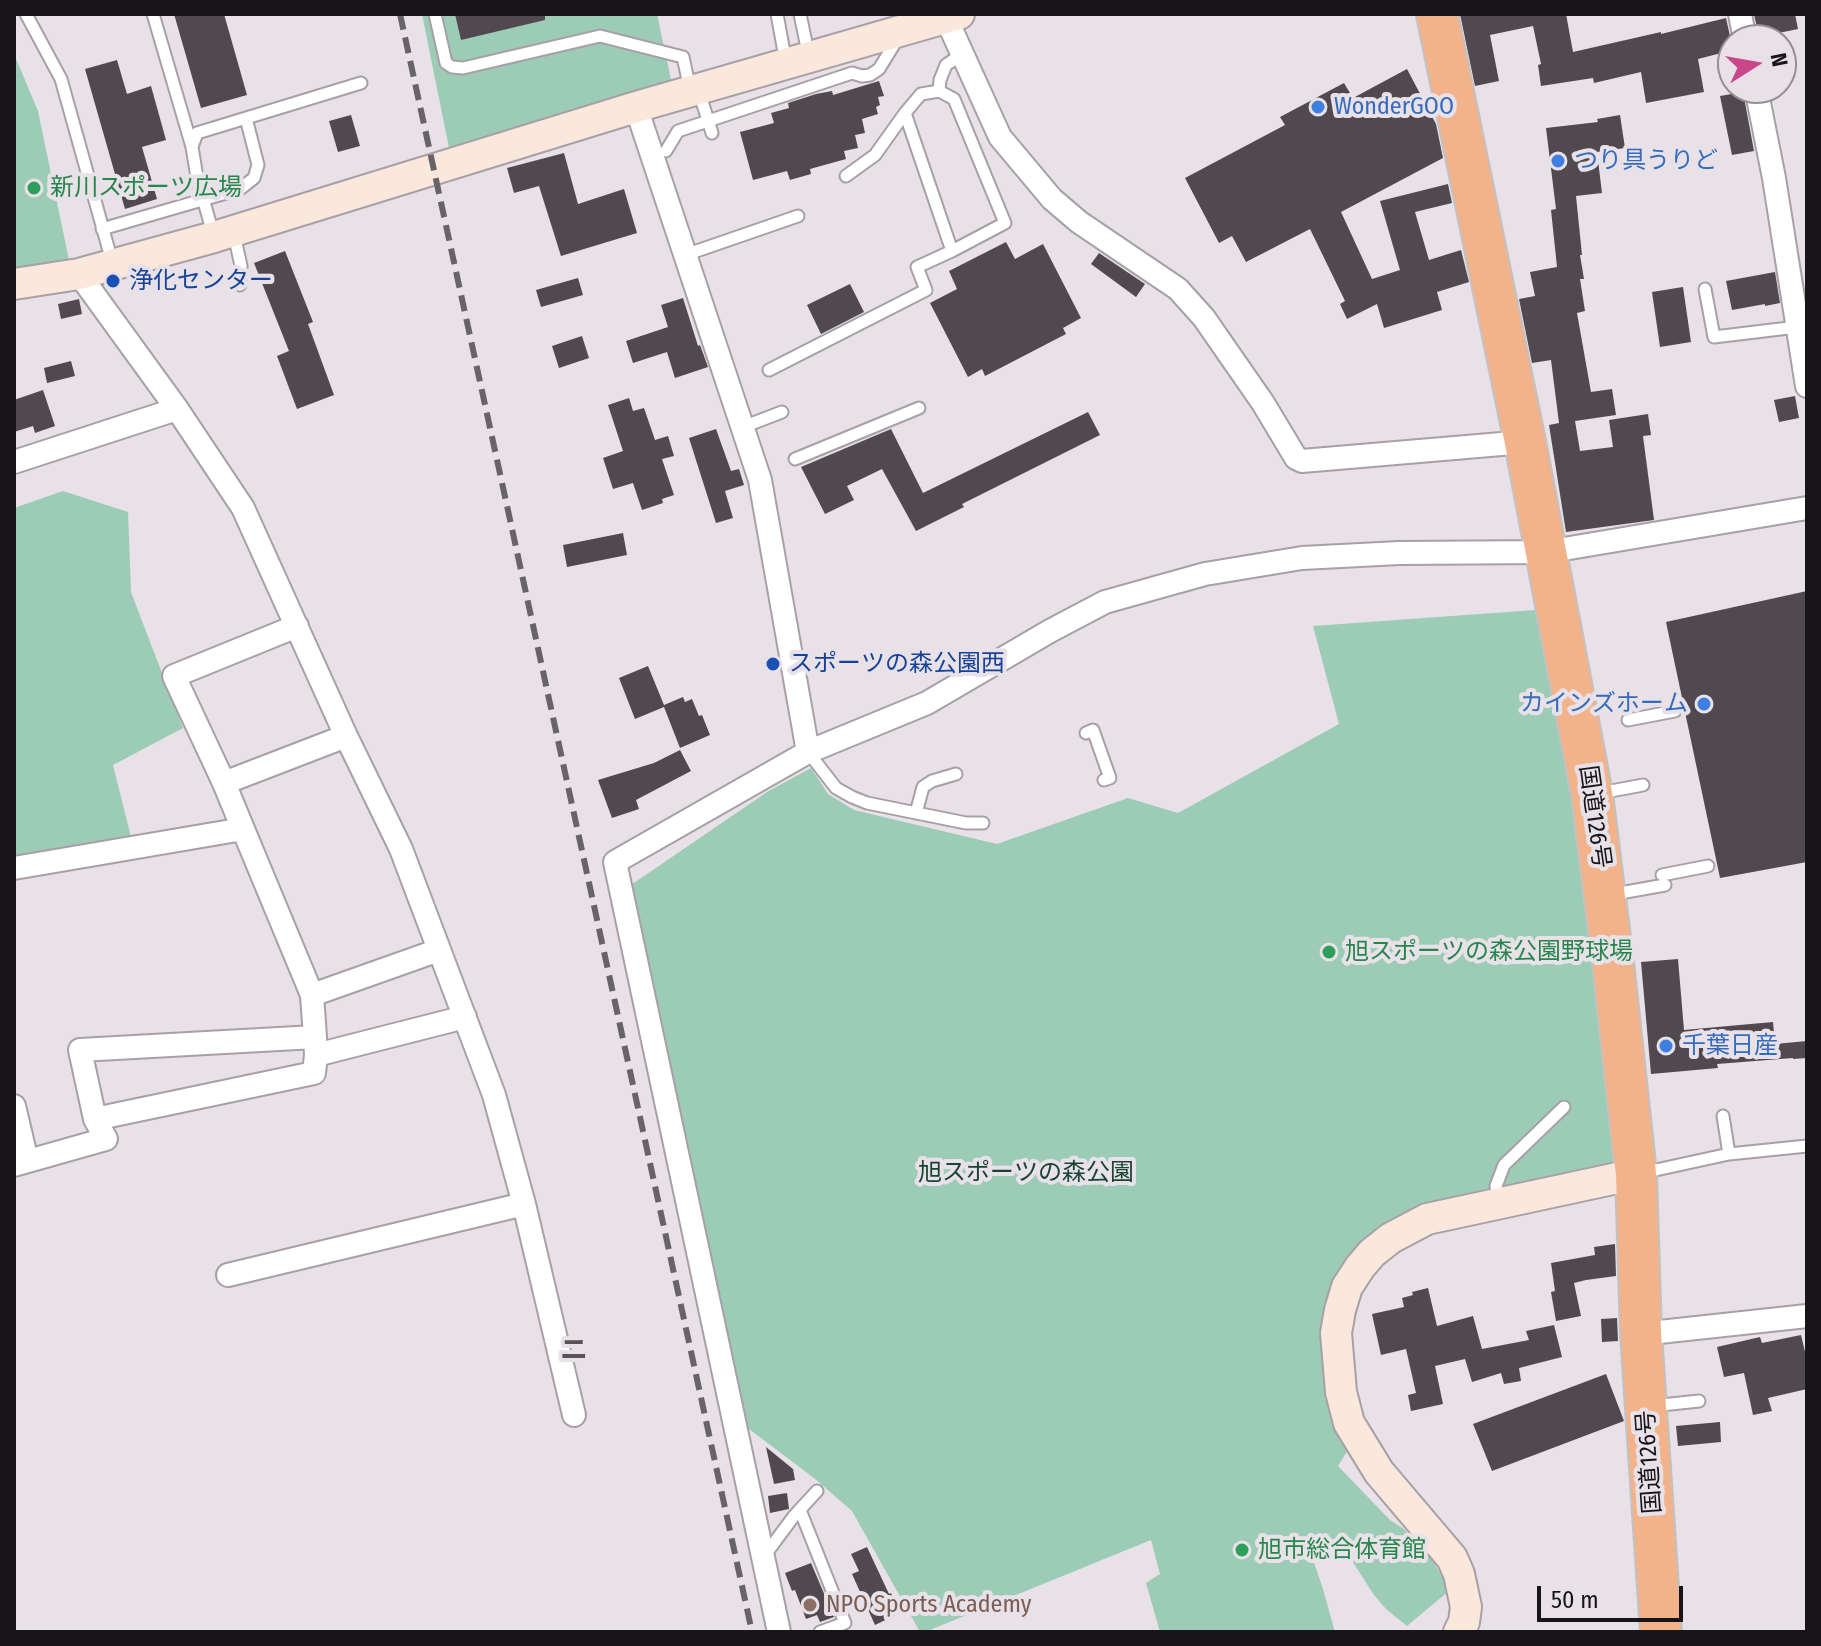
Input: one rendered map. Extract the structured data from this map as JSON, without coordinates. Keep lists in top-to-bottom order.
{
  "streets": {
    "highway": ["国道126号"]
  },
  "districts": ["ニ"],
  "parks": ["旭スポーツの森公園"],
  "places": [
    "WonderGOO",
    "つり具うりど",
    "新川スポーツ広場",
    "浄化センター",
    "スポーツの森公園西",
    "カインズホーム",
    "旭スポーツの森公園野球場",
    "千葉日産",
    "旭市総合体育館",
    "NPO Sports Academy"
  ],
  "scale_bar": "50 m",
  "north": "right"
}
